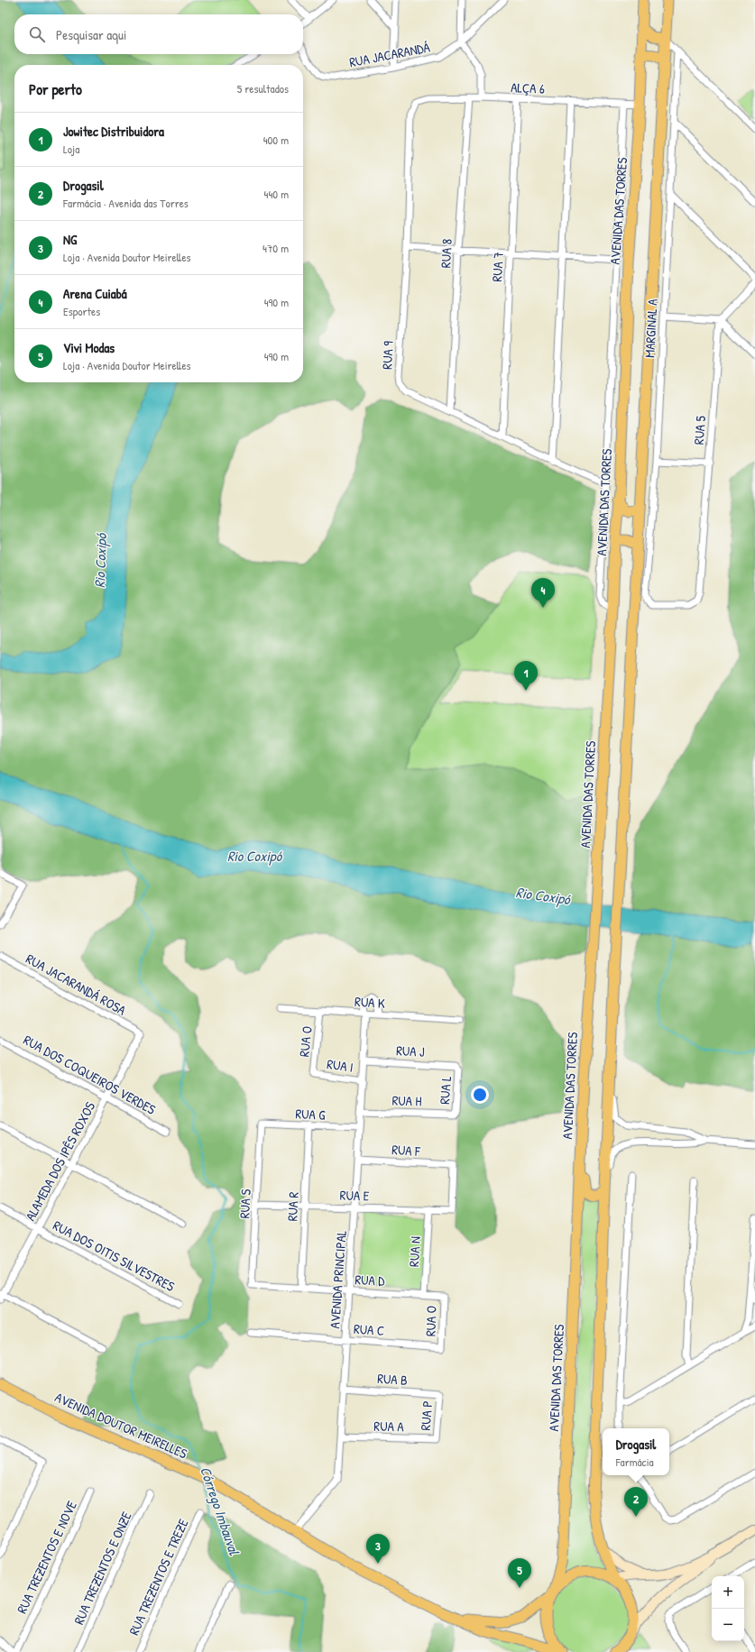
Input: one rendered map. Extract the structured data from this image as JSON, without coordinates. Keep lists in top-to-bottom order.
{
  "streets": {
    "main road": ["AVENIDA DAS TORRES", "AVENIDA DOUTOR MEIRELLES"],
    "street": [
      "RUA JACARANDÁ",
      "ALÇA 6",
      "RUA 8",
      "RUA 7",
      "MARGINAL A",
      "RUA 9",
      "RUA 5",
      "RUA JACARANDÁ ROSA",
      "RUA K",
      "RUA O",
      "RUA J",
      "RUA I",
      "RUA DOS COQUEIROS VERDES",
      "RUA L",
      "RUA H",
      "RUA G",
      "RUA F",
      "ALAMEDA DOS IPÊS ROXOS",
      "RUA E",
      "RUA S",
      "RUA R",
      "RUA N",
      "RUA DOS OITIS SILVESTRES",
      "AVENIDA PRINCIPAL",
      "RUA D",
      "RUA C",
      "RUA B",
      "RUA P",
      "RUA A",
      "RUA TREZENTOS E NOVE",
      "RUA TREZENTOS E ONZE",
      "RUA TREZENTOS E TREZE"
    ]
  },
  "crossings": [
    ["ALÇA 6", "AVENIDA DAS TORRES"],
    ["ALÇA 6", "RUA 8"],
    ["ALÇA 6", "RUA 7"],
    ["ALÇA 6", "RUA 9"],
    ["AVENIDA DAS TORRES", "AVENIDA DOUTOR MEIRELLES"],
    ["RUA 8", "RUA 9"],
    ["RUA 7", "RUA 9"],
    ["MARGINAL A", "RUA 5"],
    ["RUA JACARANDÁ ROSA", "ALAMEDA DOS IPÊS ROXOS"],
    ["RUA K", "RUA O"],
    ["RUA K", "AVENIDA PRINCIPAL"],
    ["RUA O", "RUA I"],
    ["RUA O", "RUA D"],
    ["RUA O", "RUA C"],
    ["RUA J", "RUA L"],
    ["RUA J", "AVENIDA PRINCIPAL"],
    ["RUA I", "AVENIDA PRINCIPAL"],
    ["RUA DOS COQUEIROS VERDES", "ALAMEDA DOS IPÊS ROXOS"],
    ["RUA L", "RUA H"],
    ["RUA H", "AVENIDA PRINCIPAL"],
    ["RUA G", "RUA S"],
    ["RUA G", "RUA R"],
    ["RUA G", "AVENIDA PRINCIPAL"],
    ["RUA F", "RUA E"],
    ["RUA F", "AVENIDA PRINCIPAL"],
    ["ALAMEDA DOS IPÊS ROXOS", "RUA DOS OITIS SILVESTRES"],
    ["RUA E", "RUA S"],
    ["RUA E", "RUA R"],
    ["RUA E", "RUA N"],
    ["RUA E", "AVENIDA PRINCIPAL"],
    ["RUA S", "RUA D"],
    ["RUA R", "RUA D"],
    ["RUA N", "RUA D"],
    ["AVENIDA PRINCIPAL", "RUA D"],
    ["AVENIDA PRINCIPAL", "RUA C"],
    ["AVENIDA PRINCIPAL", "RUA B"],
    ["AVENIDA PRINCIPAL", "AVENIDA DOUTOR MEIRELLES"],
    ["AVENIDA PRINCIPAL", "RUA A"],
    ["RUA B", "RUA P"],
    ["RUA P", "RUA A"]
  ],
  "water": ["Rio Coxipó", "Córrego Imbauval"],
  "page": {
    "search": "Pesquisar aqui",
    "heading": ["Por perto", "5 resultados"],
    "list": [
      {
        "mark": "1",
        "name": "Jowitec Distribuidora",
        "note": "Loja",
        "value": "400 m"
      },
      {
        "mark": "2",
        "name": "Drogasil",
        "note": "Farmácia · Avenida das Torres",
        "value": "440 m"
      },
      {
        "mark": "3",
        "name": "NG",
        "note": "Loja · Avenida Doutor Meirelles",
        "value": "470 m"
      },
      {
        "mark": "4",
        "name": "Arena Cuiabá",
        "note": "Esportes",
        "value": "490 m"
      },
      {
        "mark": "5",
        "name": "Vivi Modas",
        "note": "Loja · Avenida Doutor Meirelles",
        "value": "490 m"
      }
    ],
    "pins": [
      "4",
      "1",
      "2",
      "3",
      "5"
    ],
    "popup": ["Drogasil", "Farmácia"],
    "map_buttons": ["+", "−"]
  }
}
